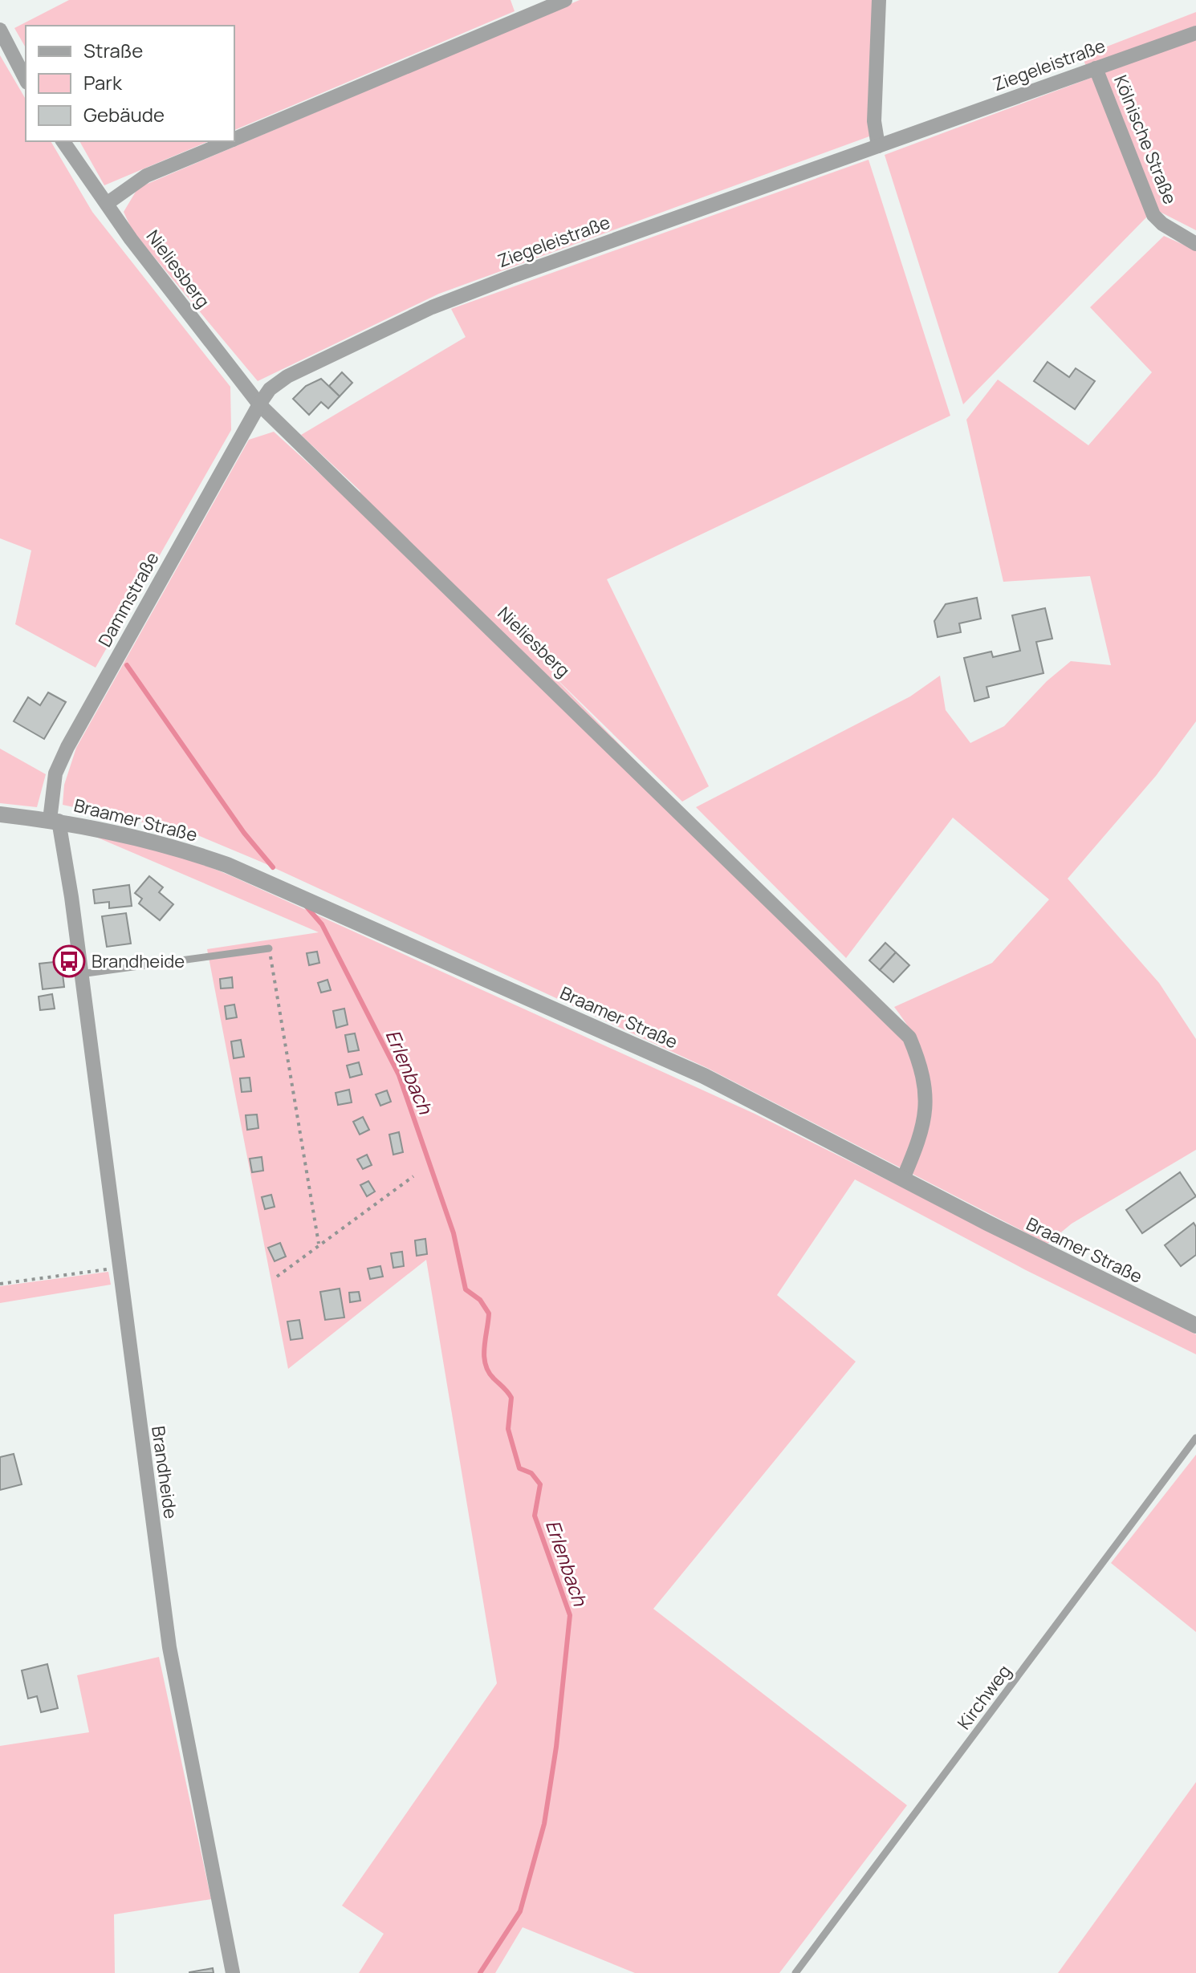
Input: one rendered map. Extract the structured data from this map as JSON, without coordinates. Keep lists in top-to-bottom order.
{
  "streets": {
    "street": [
      "Ziegeleistraße",
      "Kölnische Straße",
      "Nieliesberg",
      "Dammstraße",
      "Braamer Straße",
      "Brandheide"
    ],
    "lane": ["Kirchweg"]
  },
  "crossings": [
    ["Ziegeleistraße", "Kölnische Straße"],
    ["Ziegeleistraße", "Nieliesberg"],
    ["Ziegeleistraße", "Dammstraße"],
    ["Nieliesberg", "Dammstraße"],
    ["Nieliesberg", "Braamer Straße"],
    ["Dammstraße", "Braamer Straße"],
    ["Dammstraße", "Brandheide"],
    ["Braamer Straße", "Brandheide"]
  ],
  "water": ["Erlenbach"],
  "places": {
    "bus stop": ["Brandheide"]
  },
  "legend": ["Straße", "Park", "Gebäude"]
}
